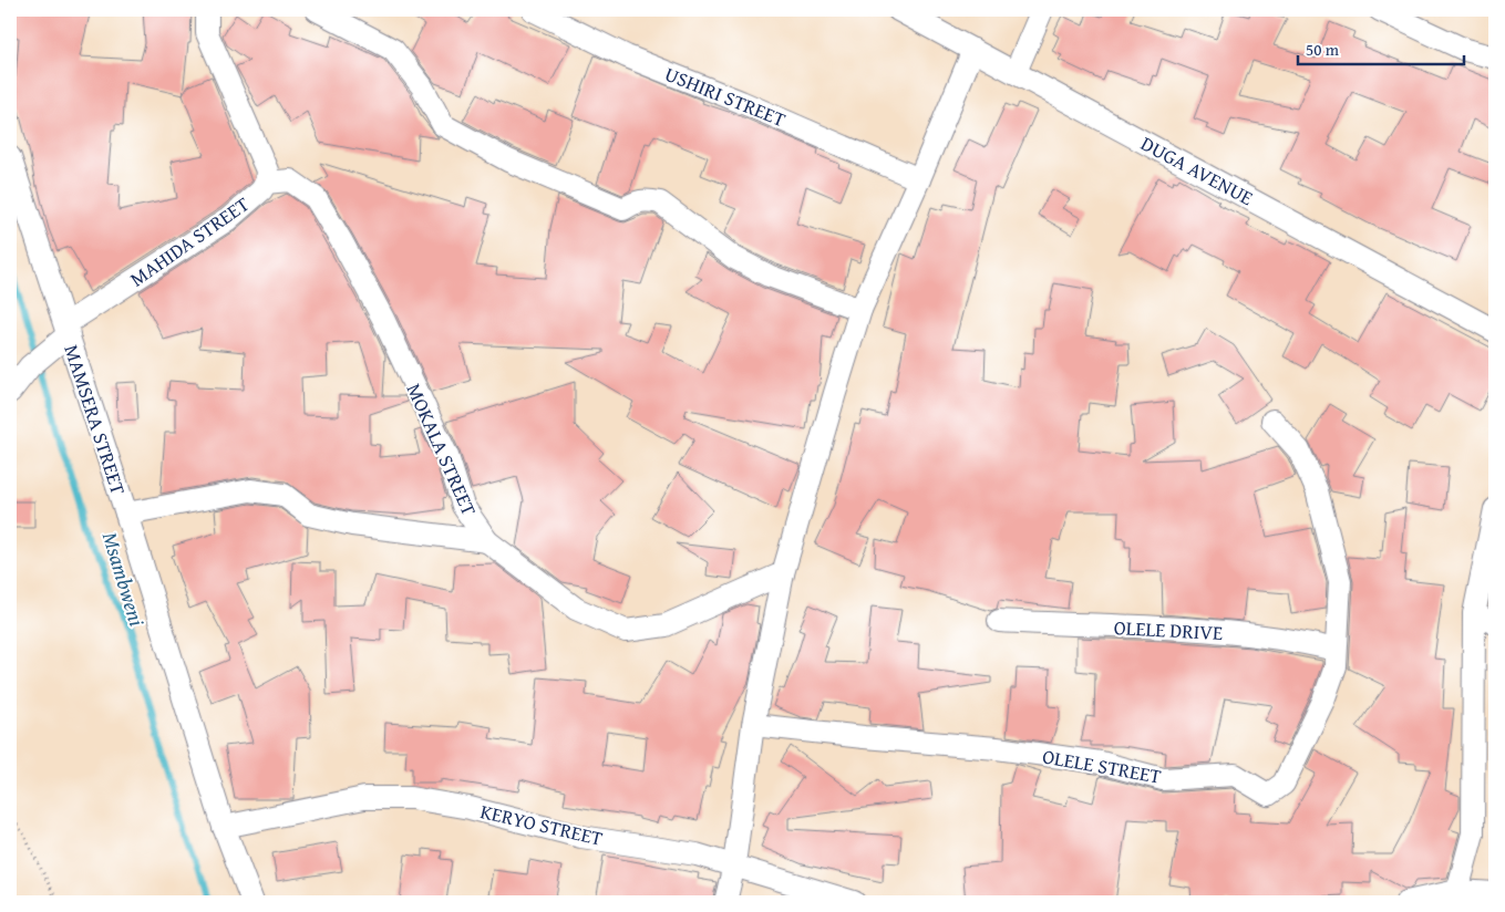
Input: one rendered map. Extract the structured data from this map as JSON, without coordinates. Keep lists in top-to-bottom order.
{
  "streets": {
    "street": [
      "USHIRI STREET",
      "DUGA AVENUE",
      "MAHIDA STREET",
      "MAMSERA STREET",
      "MOKALA STREET",
      "OLELE DRIVE",
      "OLELE STREET",
      "KERYO STREET"
    ]
  },
  "crossings": [
    ["MAHIDA STREET", "MAMSERA STREET"],
    ["MAHIDA STREET", "MOKALA STREET"],
    ["MAMSERA STREET", "KERYO STREET"],
    ["OLELE DRIVE", "OLELE STREET"]
  ],
  "water": ["Msambweni"],
  "scale_bar": "50 m"
}
